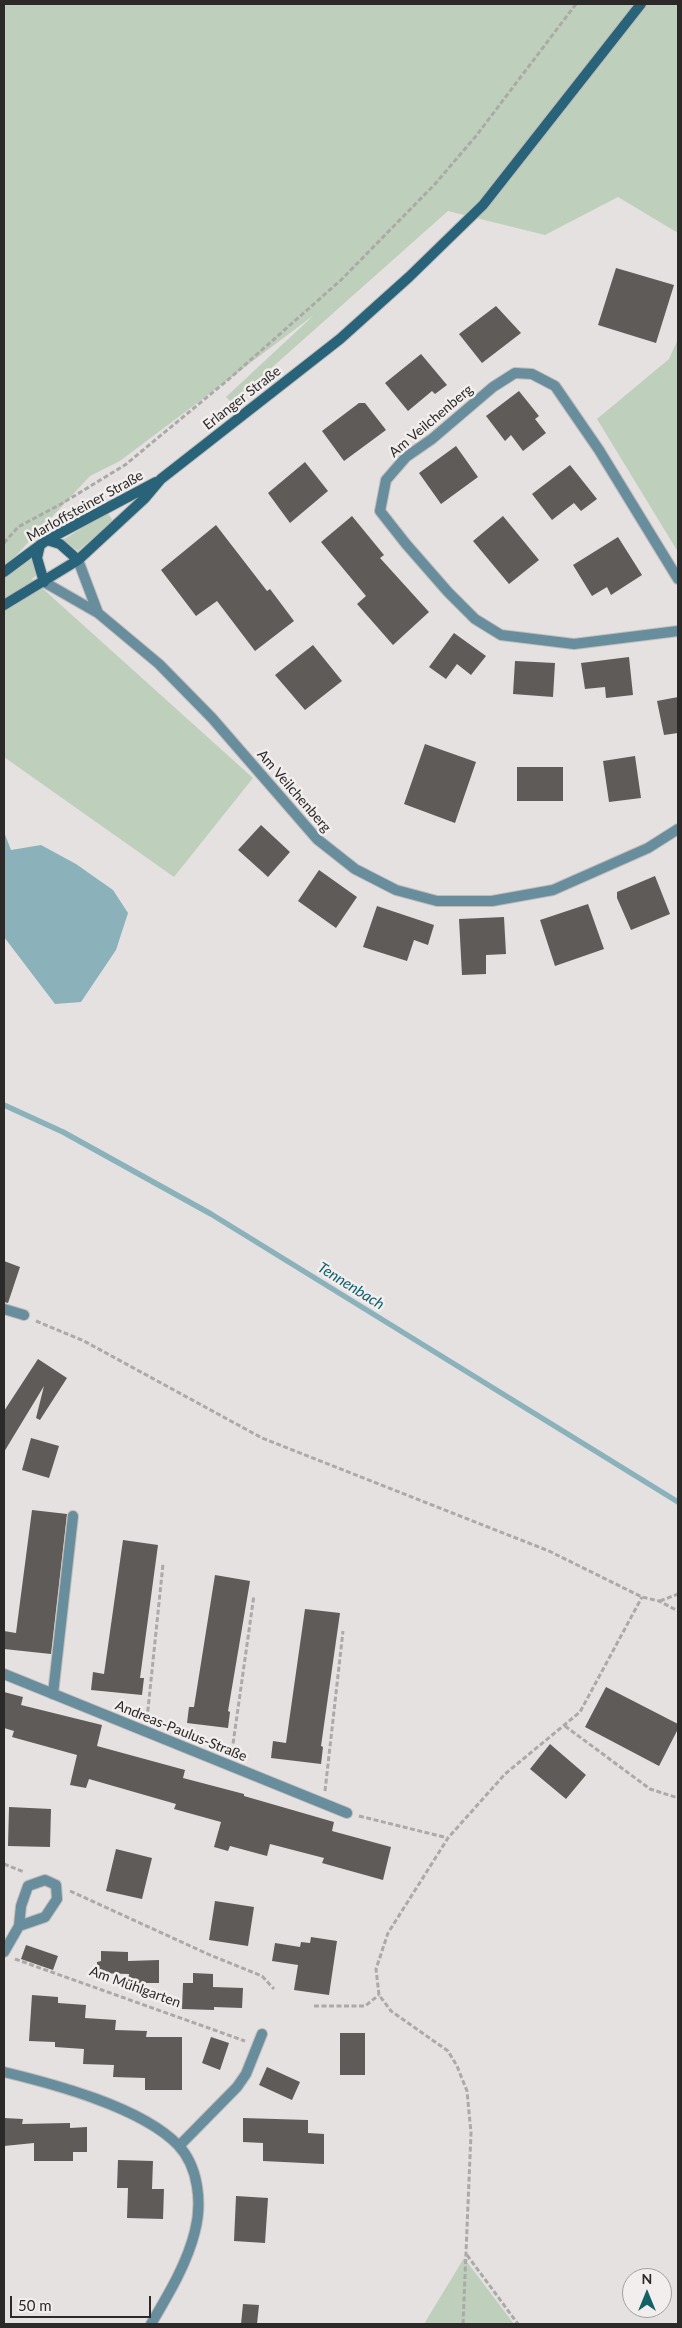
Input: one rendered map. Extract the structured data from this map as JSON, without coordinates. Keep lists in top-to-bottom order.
{
  "streets": {
    "main road": ["Erlanger Straße", "Marloffsteiner Straße"],
    "street": ["Am Veilchenberg", "Andreas-Paulus-Straße"],
    "path": ["Am Mühlgarten"]
  },
  "crossings": [
    ["Erlanger Straße", "Marloffsteiner Straße"],
    ["Am Veilchenberg", "Marloffsteiner Straße"]
  ],
  "water": ["Tennenbach"],
  "scale_bar": "50 m",
  "north": "top"
}
